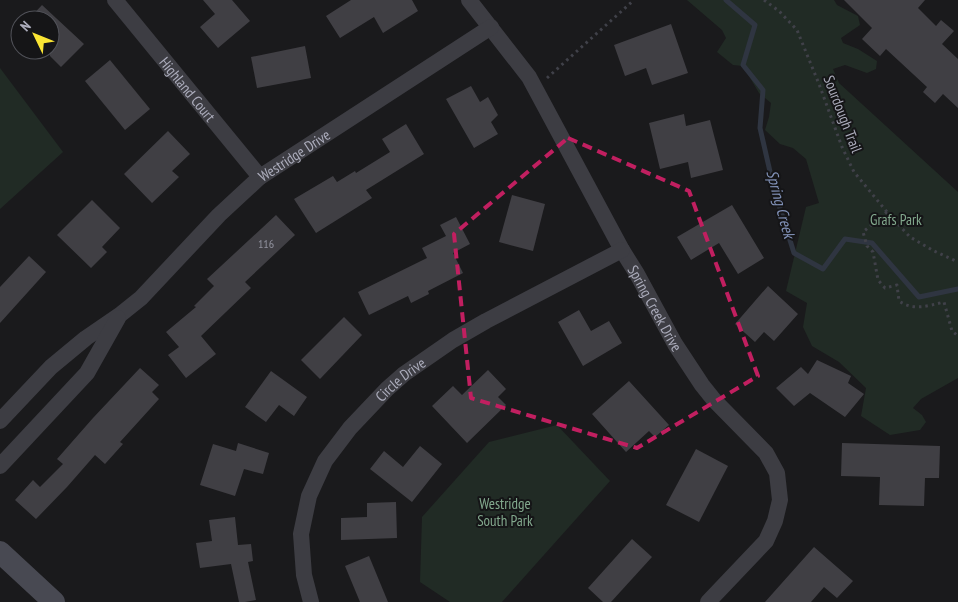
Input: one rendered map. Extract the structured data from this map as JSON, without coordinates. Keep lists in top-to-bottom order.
{
  "streets": {
    "street": [
      "Highland Court",
      "Westridge Drive",
      "Spring Creek Drive",
      "Circle Drive"
    ],
    "path": ["Sourdough Trail"]
  },
  "crossings": [
    ["Highland Court", "Westridge Drive"],
    ["Westridge Drive", "Spring Creek Drive"],
    ["Spring Creek Drive", "Circle Drive"]
  ],
  "water": ["Spring Creek"],
  "parks": ["Grafs Park", "Westridge South Park"],
  "house_numbers": ["116"],
  "north": "top left"
}
